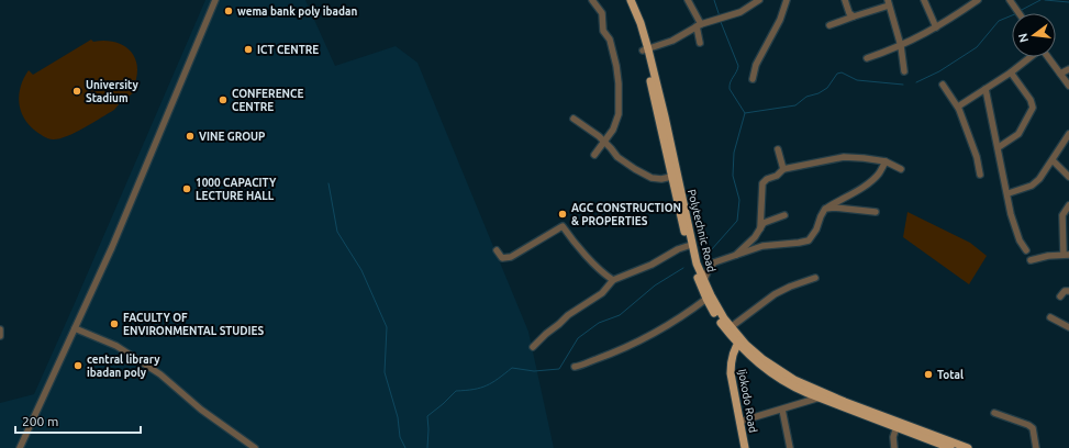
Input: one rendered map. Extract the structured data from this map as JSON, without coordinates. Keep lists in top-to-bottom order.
{
  "streets": {
    "main road": ["Polytechnic Road", "Ijokodo Road"]
  },
  "crossings": [
    ["Polytechnic Road", "Ijokodo Road"]
  ],
  "places": [
    "wema bank poly ibadan",
    "ICT CENTRE",
    "University Stadium",
    "CONFERENCE CENTRE",
    "VINE GROUP",
    "1000 CAPACITY LECTURE HALL",
    "AGC CONSTRUCTION & PROPERTIES",
    "FACULTY OF ENVIRONMENTAL STUDIES",
    "central library ibadan poly",
    "Total"
  ],
  "scale_bar": "200 m",
  "north": "left"
}
